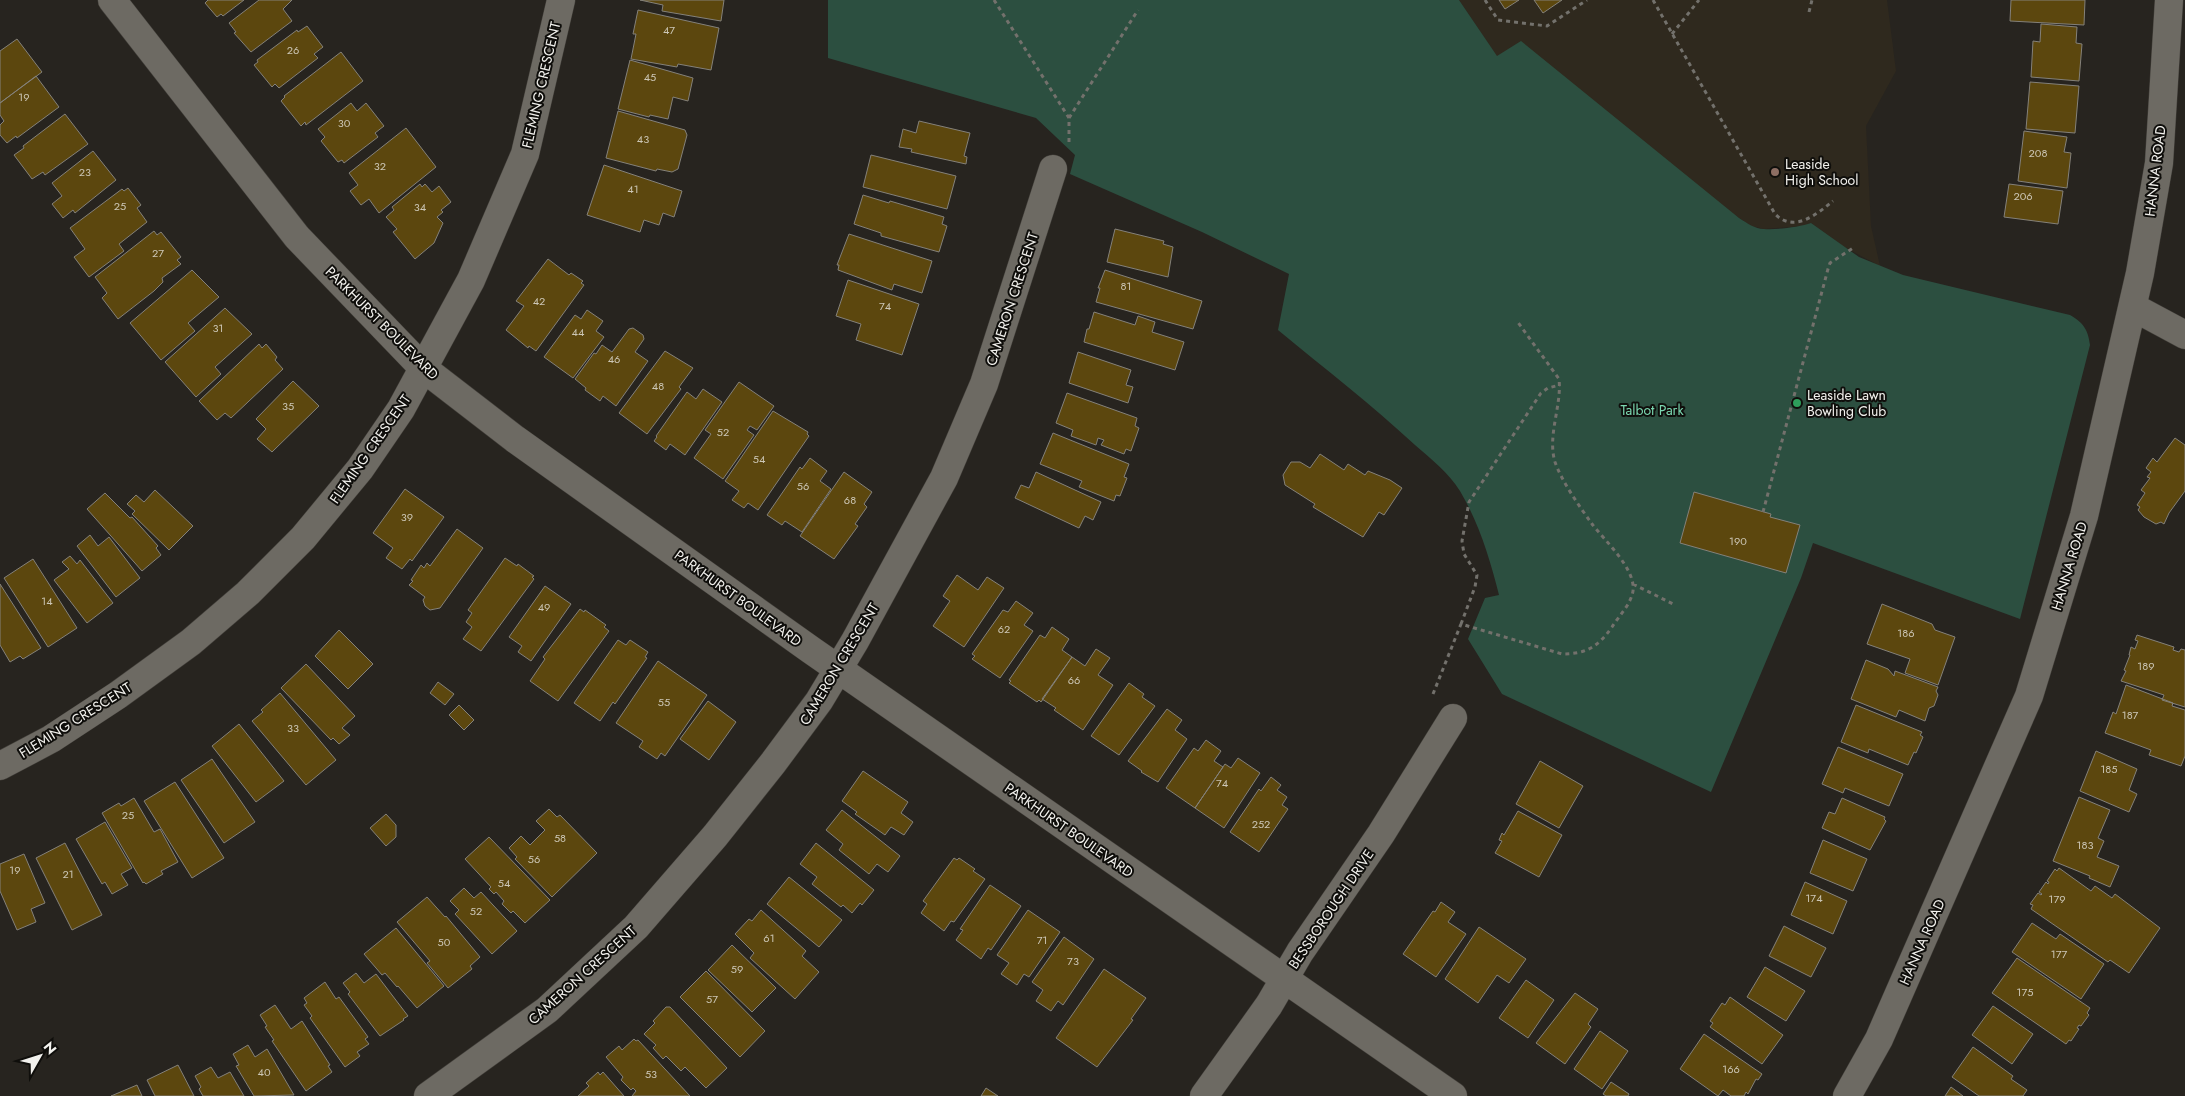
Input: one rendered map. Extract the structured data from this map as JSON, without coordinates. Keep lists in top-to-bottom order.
{
  "streets": {
    "street": [
      "FLEMING CRESCENT",
      "HANNA ROAD",
      "CAMERON CRESCENT",
      "PARKHURST BOULEVARD",
      "BESSBOROUGH DRIVE"
    ]
  },
  "crossings": [
    ["FLEMING CRESCENT", "PARKHURST BOULEVARD"],
    ["CAMERON CRESCENT", "PARKHURST BOULEVARD"],
    ["PARKHURST BOULEVARD", "BESSBOROUGH DRIVE"]
  ],
  "parks": ["Talbot Park"],
  "places": ["Leaside High School", "Leaside Lawn Bowling Club"],
  "house_numbers": [
    "47",
    "26",
    "45",
    "19",
    "30",
    "43",
    "208",
    "32",
    "23",
    "41",
    "206",
    "25",
    "34",
    "27",
    "81",
    "42",
    "74",
    "31",
    "44",
    "46",
    "48",
    "35",
    "52",
    "54",
    "56",
    "68",
    "39",
    "190",
    "14",
    "49",
    "62",
    "186",
    "189",
    "66",
    "55",
    "187",
    "33",
    "185",
    "74",
    "25",
    "252",
    "58",
    "183",
    "56",
    "19",
    "21",
    "54",
    "174",
    "179",
    "52",
    "61",
    "71",
    "50",
    "177",
    "73",
    "59",
    "175",
    "57",
    "166",
    "40",
    "53"
  ],
  "north": "top right"
}
